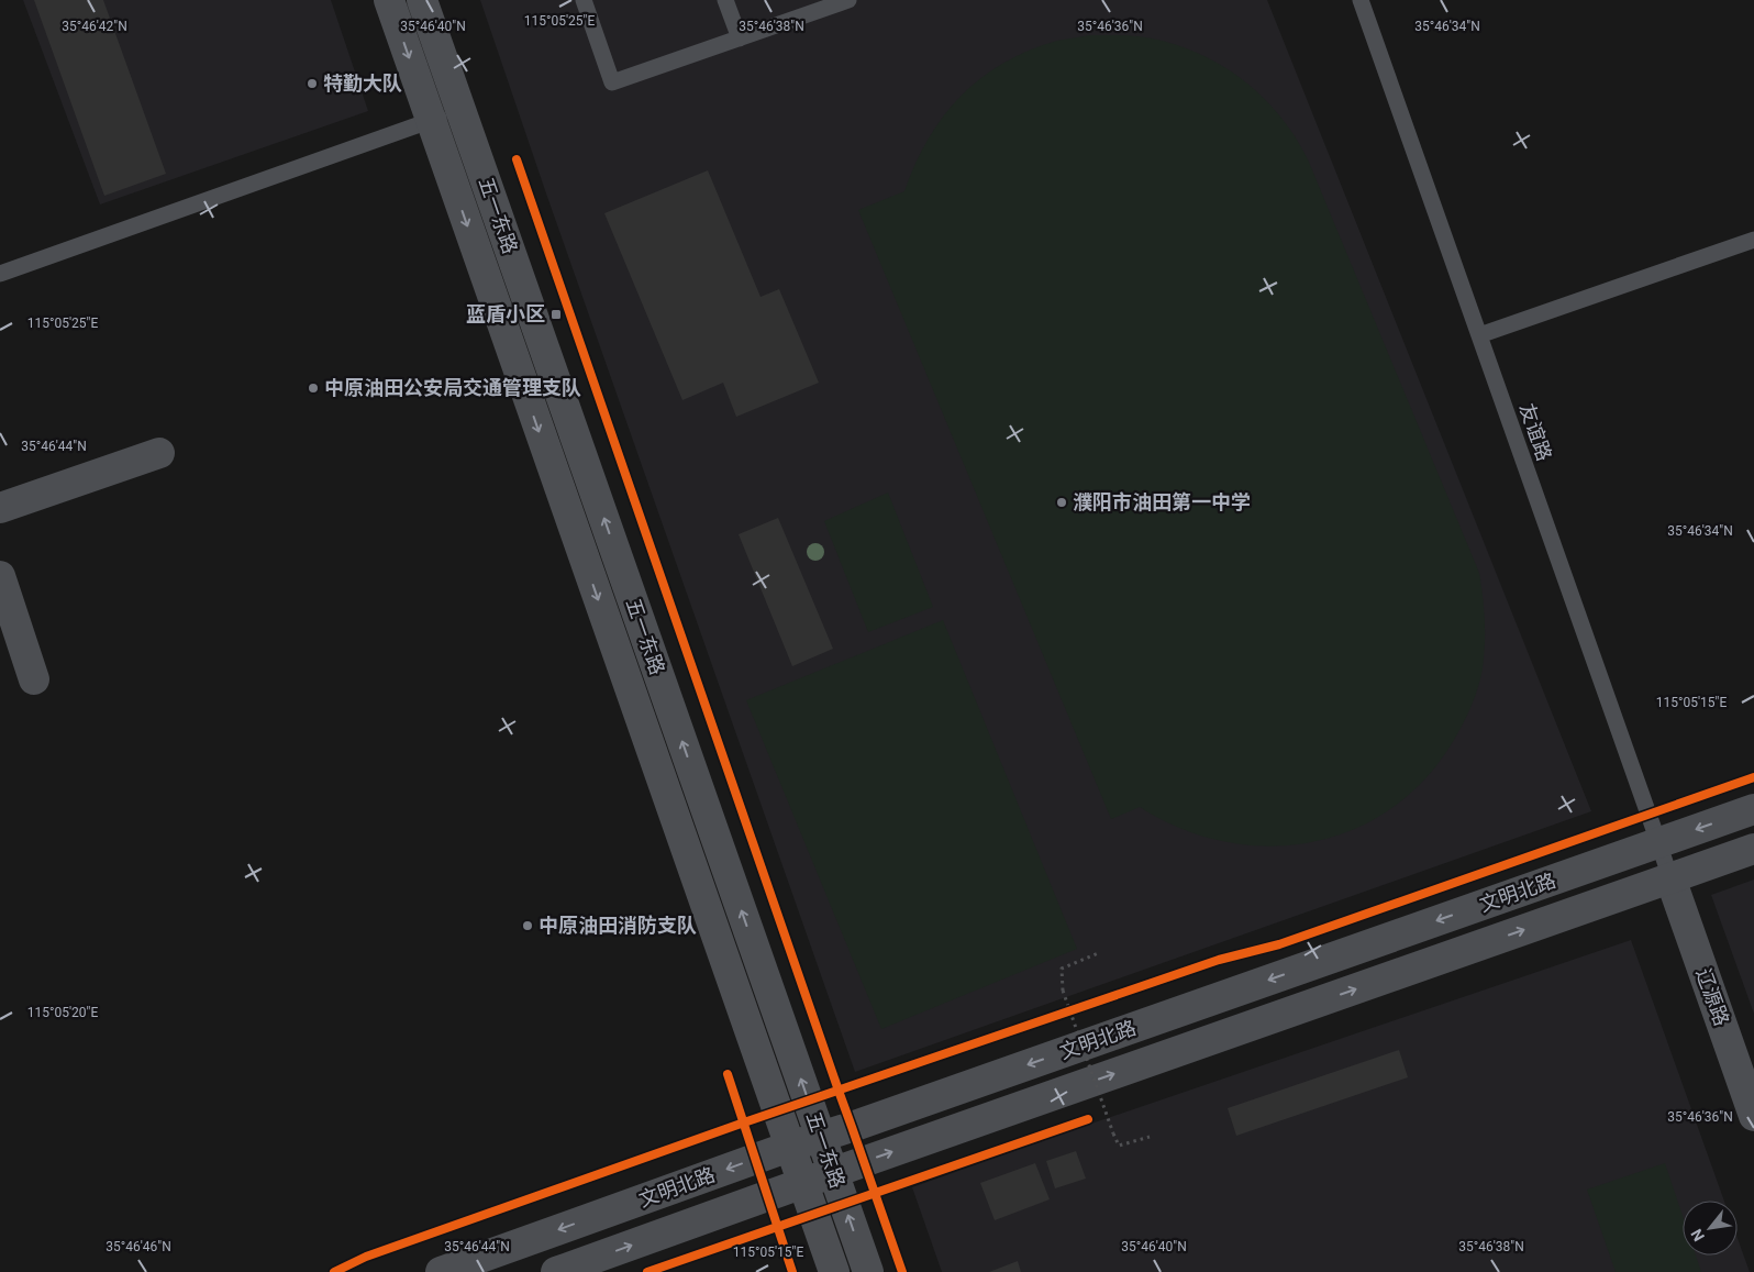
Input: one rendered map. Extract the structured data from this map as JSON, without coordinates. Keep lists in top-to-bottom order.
{
  "streets": {
    "street": ["五一东路", "文明北路", "辽源路"],
    "lane": ["友谊路"]
  },
  "crossings": [
    ["五一东路", "文明北路"],
    ["友谊路", "文明北路"],
    ["友谊路", "辽源路"],
    ["文明北路", "辽源路"]
  ],
  "places": {
    "other": [
      "特勤大队",
      "中原油田公安局交通管理支队",
      "濮阳市油田第一中学",
      "中原油田消防支队"
    ],
    "transit": ["蓝盾小区"]
  },
  "north": "bottom left",
  "coordinates": [
    "115°05'25\"E",
    "35°46'42\"N",
    "35°46'40\"N",
    "35°46'38\"N",
    "35°46'36\"N",
    "35°46'34\"N",
    "35°46'44\"N",
    "115°05'15\"E",
    "115°05'20\"E",
    "35°46'46\"N"
  ]
}
